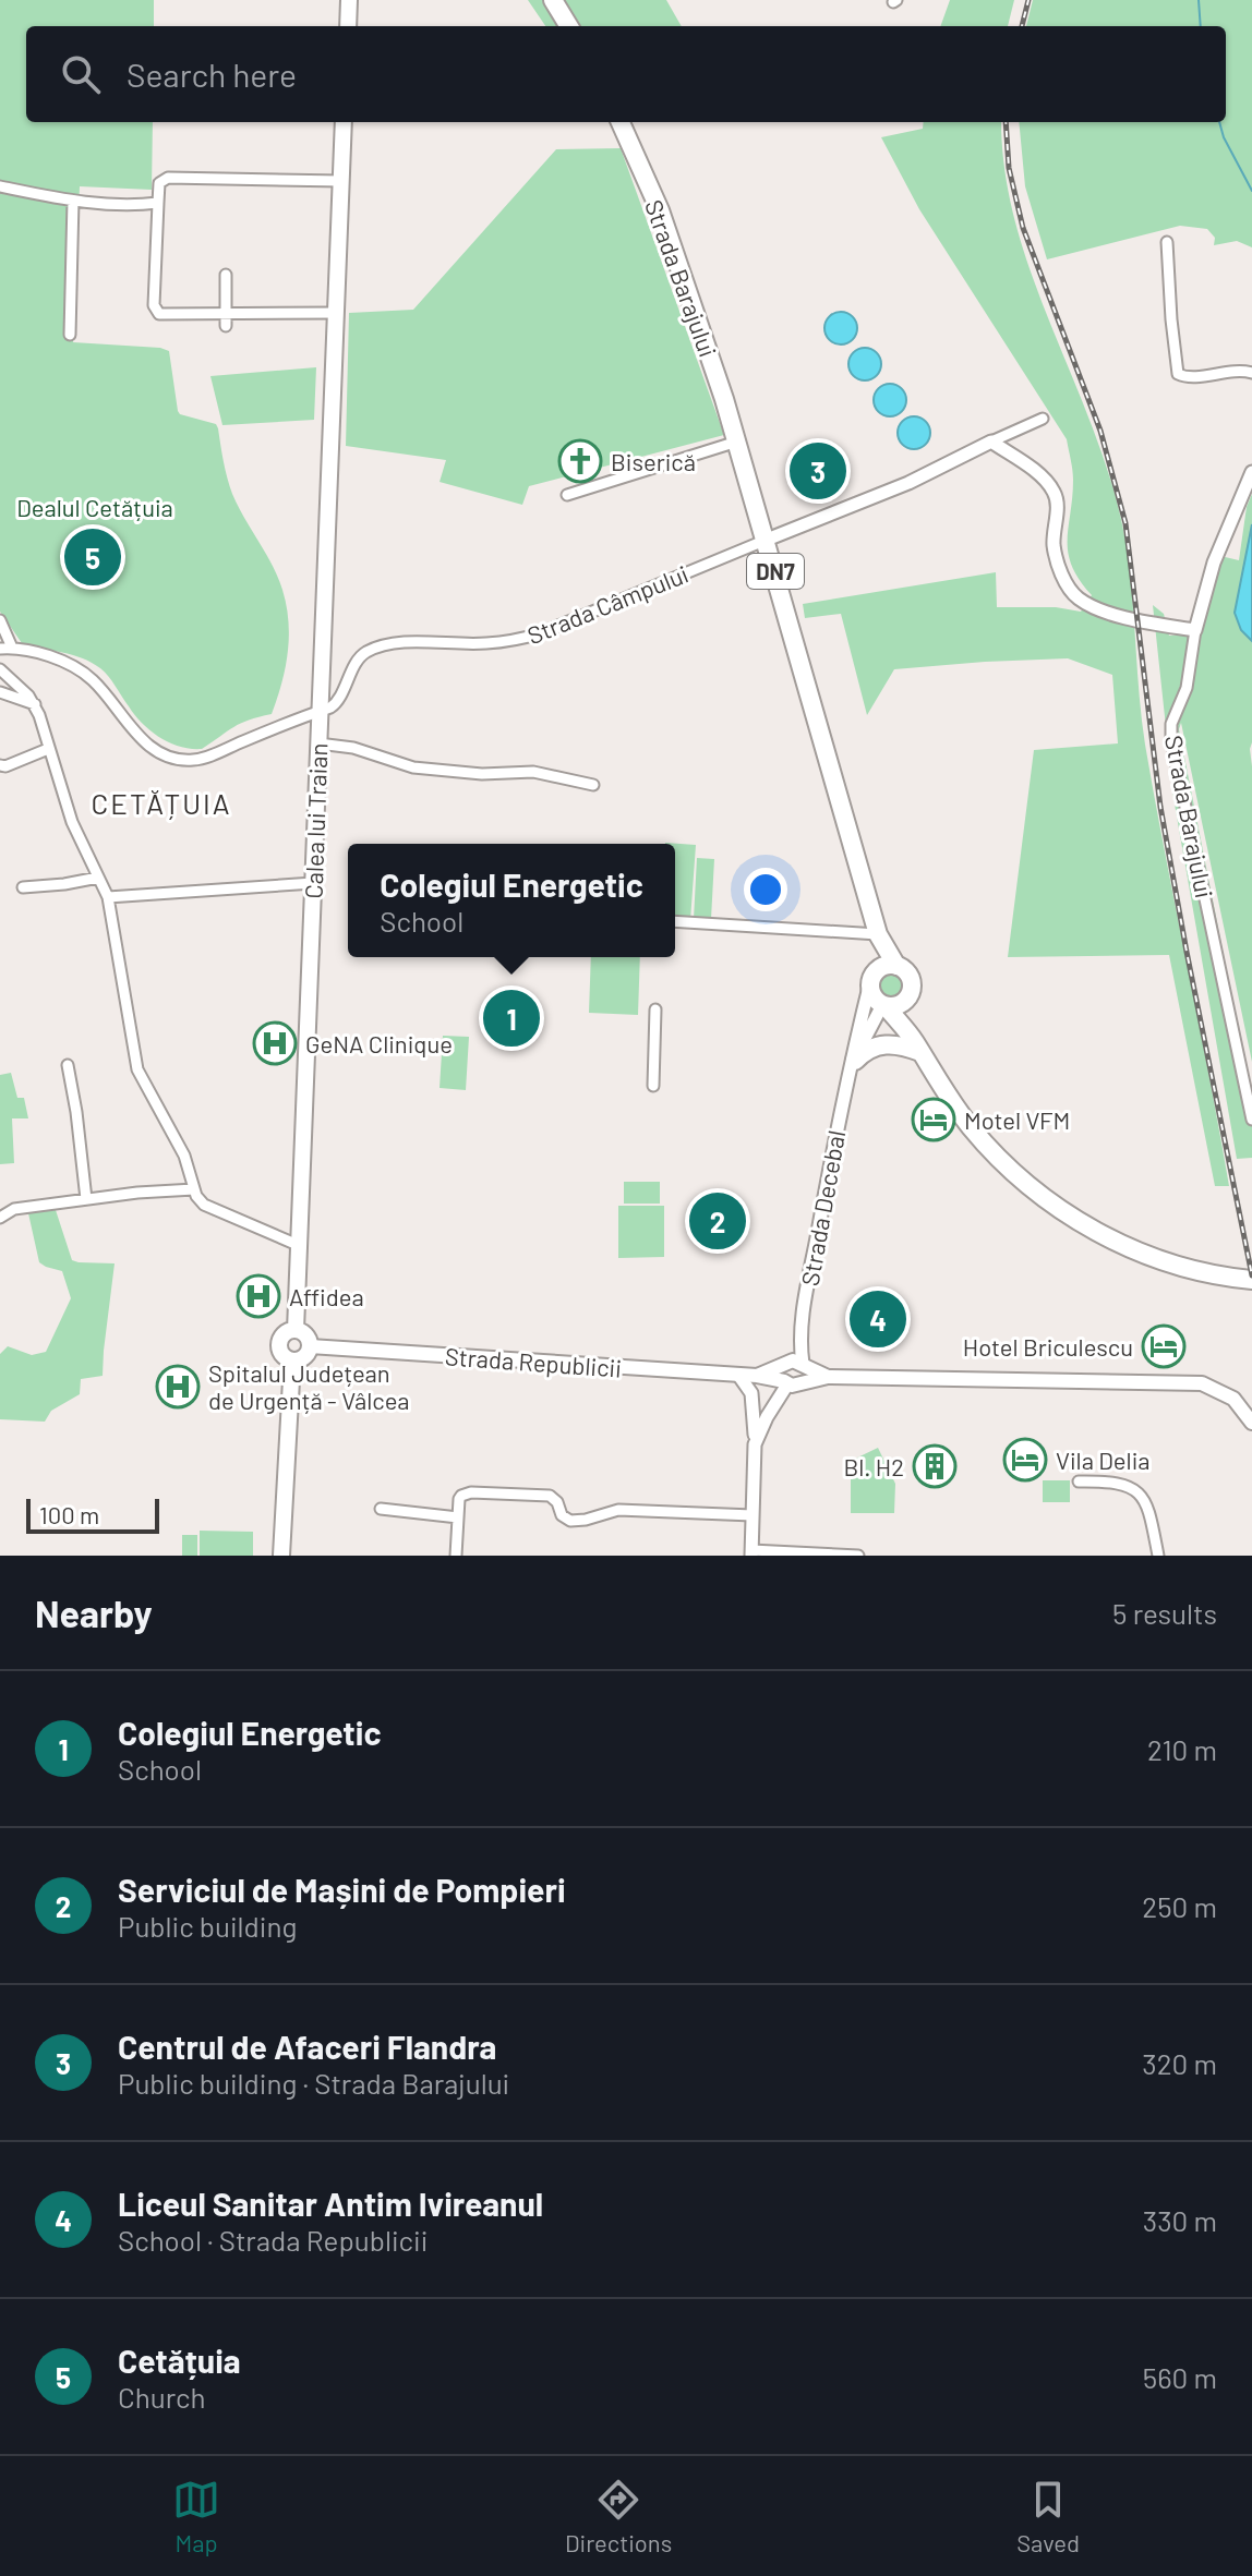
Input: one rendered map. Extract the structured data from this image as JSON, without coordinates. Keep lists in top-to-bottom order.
{
  "streets": {
    "highway": ["Strada Barajului", "DN7"],
    "main road": ["Calea lui Traian", "Strada Republicii"],
    "street": ["Strada Câmpului", "Strada Decebal"]
  },
  "crossings": [
    ["Strada Barajului", "DN7"],
    ["Strada Barajului", "Strada Câmpului"],
    ["Strada Barajului", "Strada Decebal"],
    ["DN7", "Strada Decebal"],
    ["Strada Câmpului", "Calea lui Traian"],
    ["Calea lui Traian", "Strada Republicii"],
    ["Strada Decebal", "Strada Republicii"]
  ],
  "districts": ["CETĂȚUIA"],
  "parks": ["Dealul Cetățuia"],
  "places": {
    "church": ["Biserică"],
    "hospital": ["GeNA Clinique", "Affidea", "Spitalul Județean de Urgență - Vâlcea"],
    "hotel": ["Motel VFM", "Hotel Briculescu", "Vila Delia"],
    "building": ["Bl. H2"]
  },
  "scale_bar": "100 m",
  "page": {
    "search": "Search here",
    "pins": [
      "3",
      "5",
      "1",
      "2",
      "4"
    ],
    "popup": ["Colegiul Energetic", "School"],
    "scale": "100 m",
    "heading": ["Nearby", "5 results"],
    "list": [
      {
        "mark": "1",
        "name": "Colegiul Energetic",
        "note": "School",
        "value": "210 m"
      },
      {
        "mark": "2",
        "name": "Serviciul de Mașini de Pompieri",
        "note": "Public building",
        "value": "250 m"
      },
      {
        "mark": "3",
        "name": "Centrul de Afaceri Flandra",
        "note": "Public building · Strada Barajului",
        "value": "320 m"
      },
      {
        "mark": "4",
        "name": "Liceul Sanitar Antim Ivireanul",
        "note": "School · Strada Republicii",
        "value": "330 m"
      },
      {
        "mark": "5",
        "name": "Cetățuia",
        "note": "Church",
        "value": "560 m"
      }
    ],
    "nav": ["Map", "Directions", "Saved"]
  }
}
